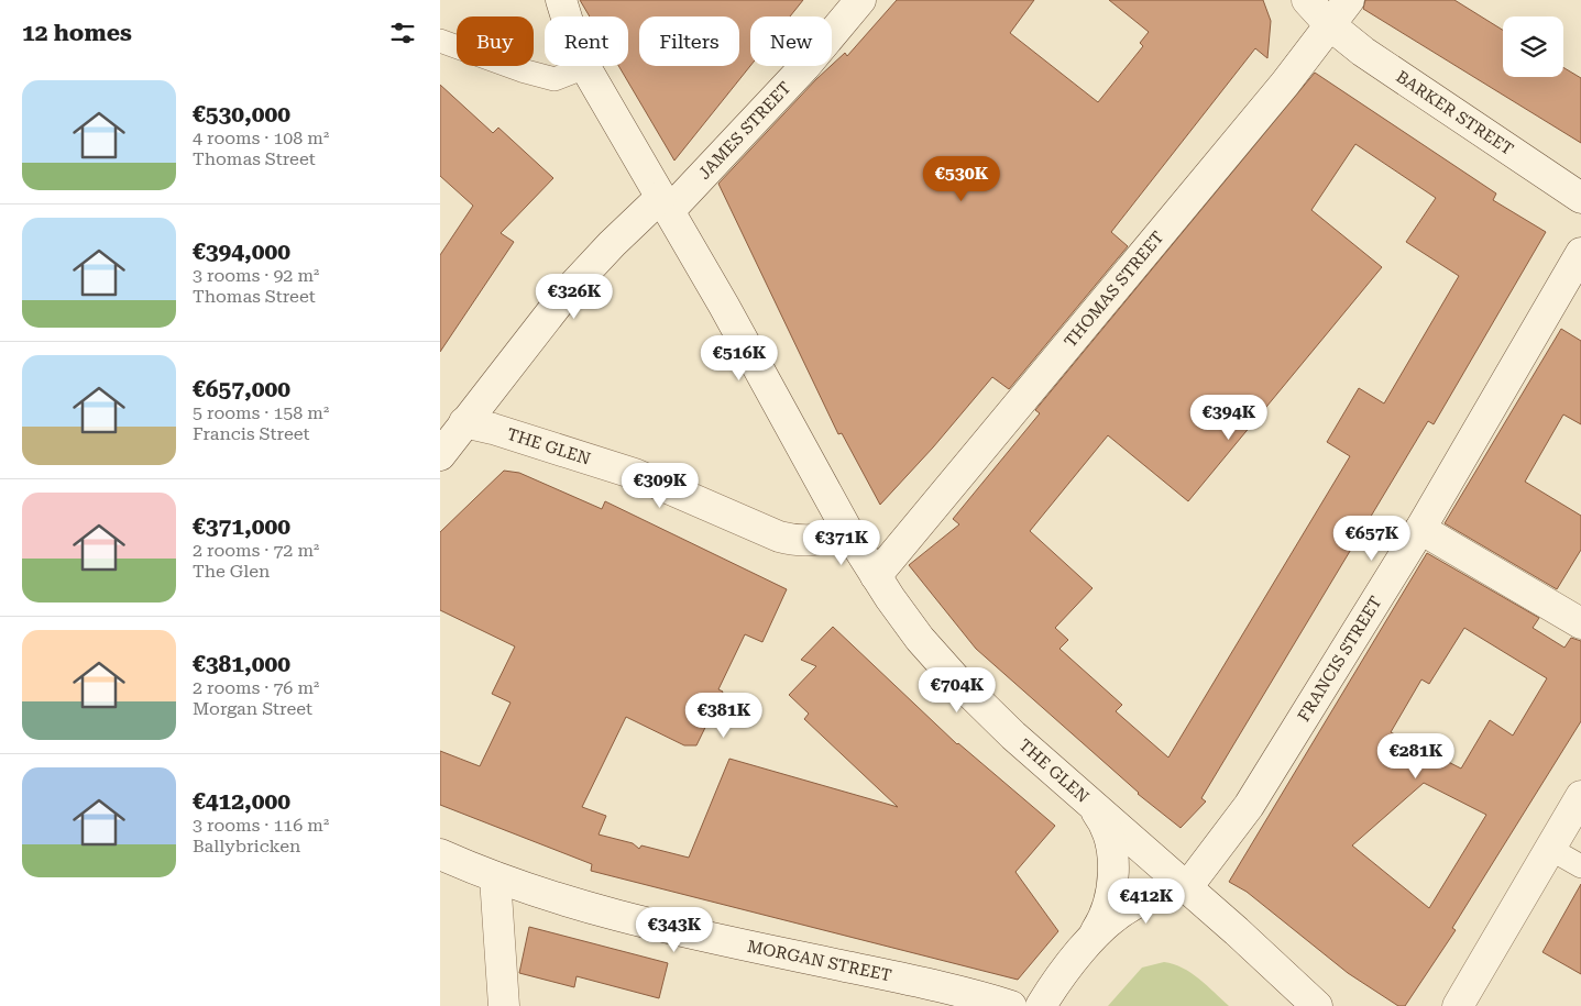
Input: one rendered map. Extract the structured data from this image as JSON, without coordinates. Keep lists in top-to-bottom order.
{
  "streets": {
    "street": [
      "BARKER STREET",
      "JAMES STREET",
      "THOMAS STREET",
      "THE GLEN",
      "FRANCIS STREET",
      "MORGAN STREET"
    ]
  },
  "crossings": [
    ["BARKER STREET", "THOMAS STREET"],
    ["JAMES STREET", "THE GLEN"],
    ["THOMAS STREET", "THE GLEN"],
    ["THE GLEN", "FRANCIS STREET"]
  ],
  "page": {
    "heading": "12 homes",
    "chip": [
      "Buy",
      "Rent",
      "Filters",
      "New"
    ],
    "list": [
      {
        "name": "€530,000",
        "note": "4 rooms · 108 m² · Thomas Street"
      },
      {
        "name": "€394,000",
        "note": "3 rooms · 92 m² · Thomas Street"
      },
      {
        "name": "€657,000",
        "note": "5 rooms · 158 m² · Francis Street"
      },
      {
        "name": "€371,000",
        "note": "2 rooms · 72 m² · The Glen"
      },
      {
        "name": "€381,000",
        "note": "2 rooms · 76 m² · Morgan Street"
      },
      {
        "name": "€412,000",
        "note": "3 rooms · 116 m² · Ballybricken"
      }
    ],
    "price": [
      "€530K",
      "€326K",
      "€516K",
      "€394K",
      "€309K",
      "€657K",
      "€371K",
      "€704K",
      "€381K",
      "€281K",
      "€412K",
      "€343K"
    ]
  }
}
